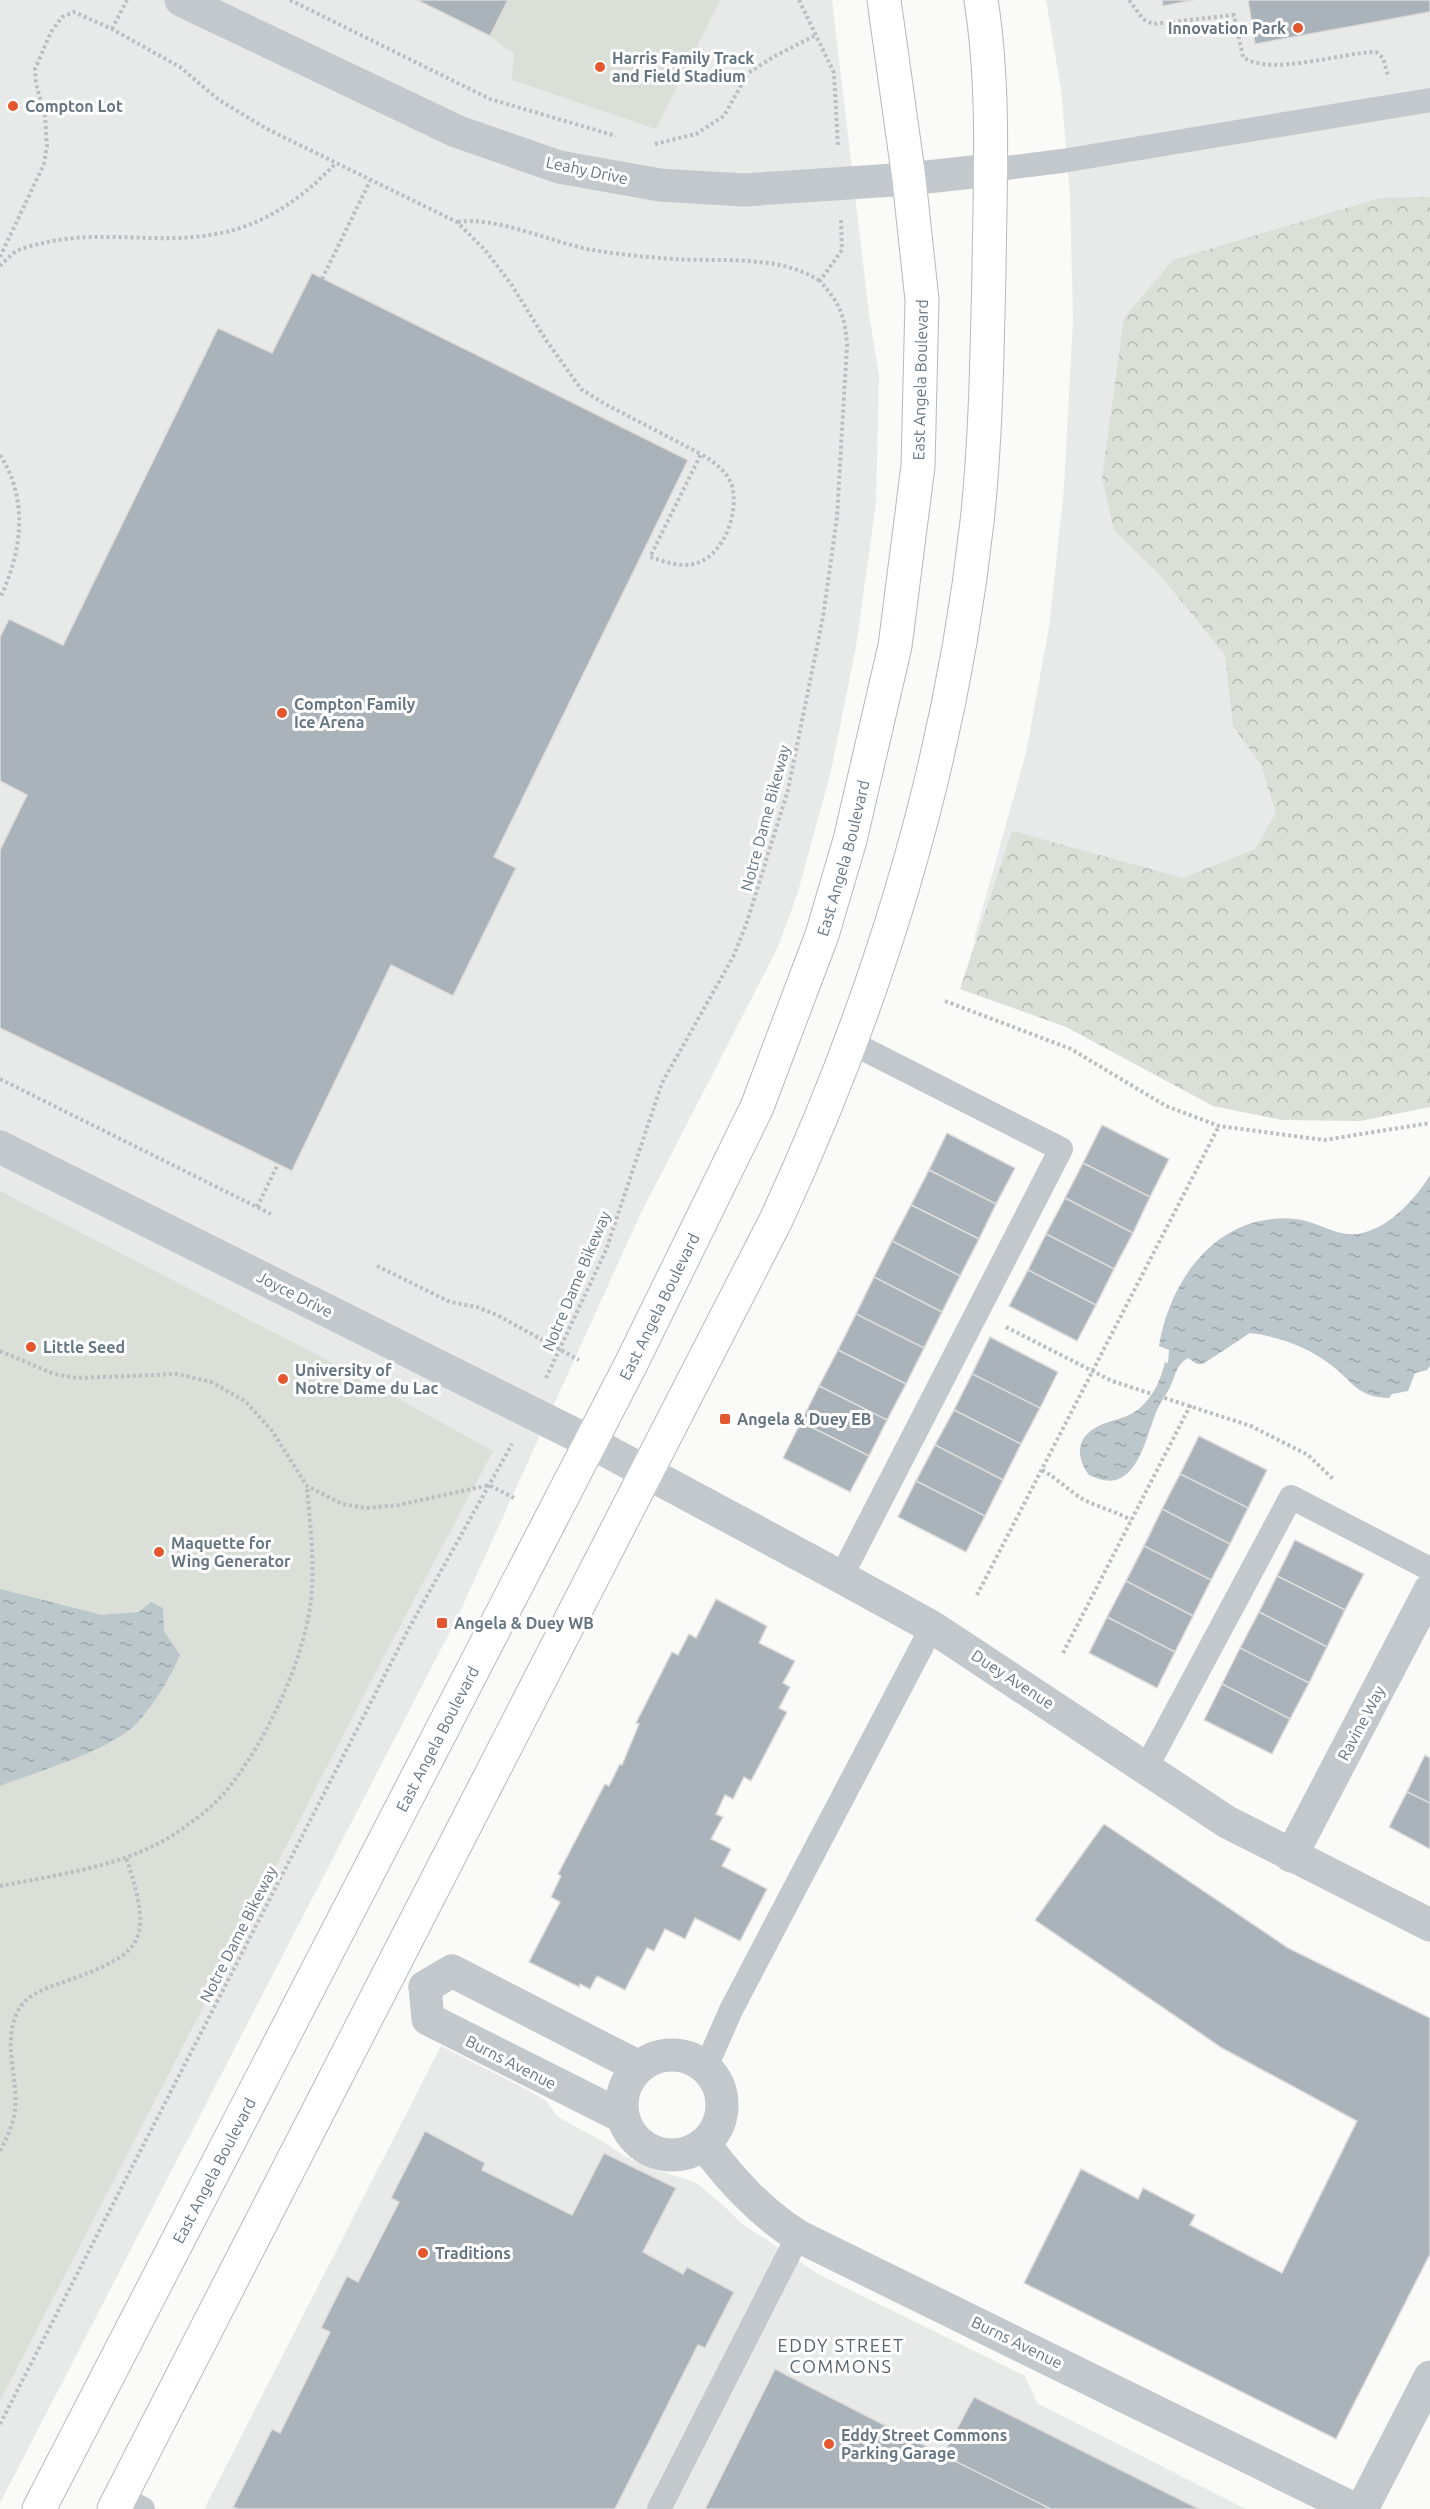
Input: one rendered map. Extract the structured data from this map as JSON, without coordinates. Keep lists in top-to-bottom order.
{
  "streets": {
    "main road": ["East Angela Boulevard"],
    "street": [
      "Leahy Drive",
      "Joyce Drive",
      "Duey Avenue",
      "Ravine Way",
      "Burns Avenue"
    ],
    "path": ["Notre Dame Bikeway"]
  },
  "crossings": [
    ["Leahy Drive", "East Angela Boulevard"],
    ["East Angela Boulevard", "Joyce Drive"],
    ["East Angela Boulevard", "Duey Avenue"],
    ["Joyce Drive", "Duey Avenue"],
    ["Duey Avenue", "Ravine Way"]
  ],
  "districts": ["EDDY STREET COMMONS"],
  "places": {
    "other": [
      "Innovation Park",
      "Harris Family Track and Field Stadium",
      "Compton Lot",
      "Compton Family Ice Arena",
      "Little Seed",
      "University of Notre Dame du Lac",
      "Maquette for Wing Generator",
      "Traditions",
      "Eddy Street Commons Parking Garage"
    ],
    "transit": ["Angela & Duey EB", "Angela & Duey WB"]
  }
}
